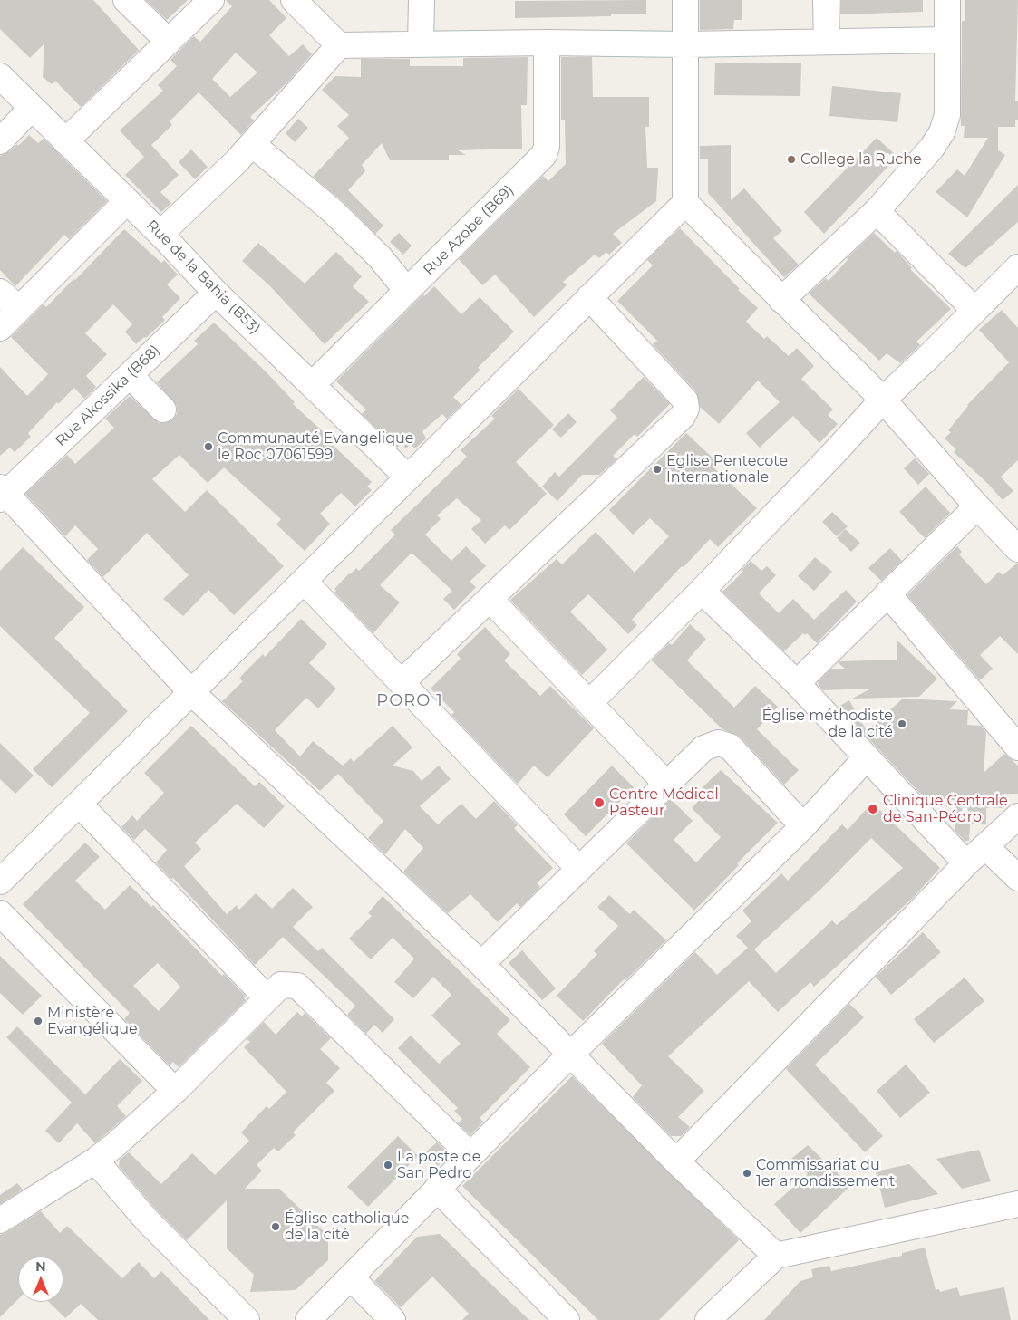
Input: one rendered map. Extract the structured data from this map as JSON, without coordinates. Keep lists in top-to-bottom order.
{
  "streets": {
    "street": ["Rue Azobe (B69)", "Rue de la Bahia (B53)", "Rue Akossika (B68)"]
  },
  "crossings": [
    ["Rue Azobe (B69)", "Rue de la Bahia (B53)"],
    ["Rue de la Bahia (B53)", "Rue Akossika (B68)"]
  ],
  "districts": ["PORO 1"],
  "places": [
    "College la Ruche",
    "Communauté Evangelique le Roc 07061599",
    "Eglise Pentecote Internationale",
    "Église méthodiste de la cité",
    "Centre Médical Pasteur",
    "Clinique Centrale de San-Pédro",
    "Ministère Evangélique",
    "La poste de San Pedro",
    "Commissariat du 1er arrondissement",
    "Église catholique de la cité"
  ],
  "north": "top"
}
